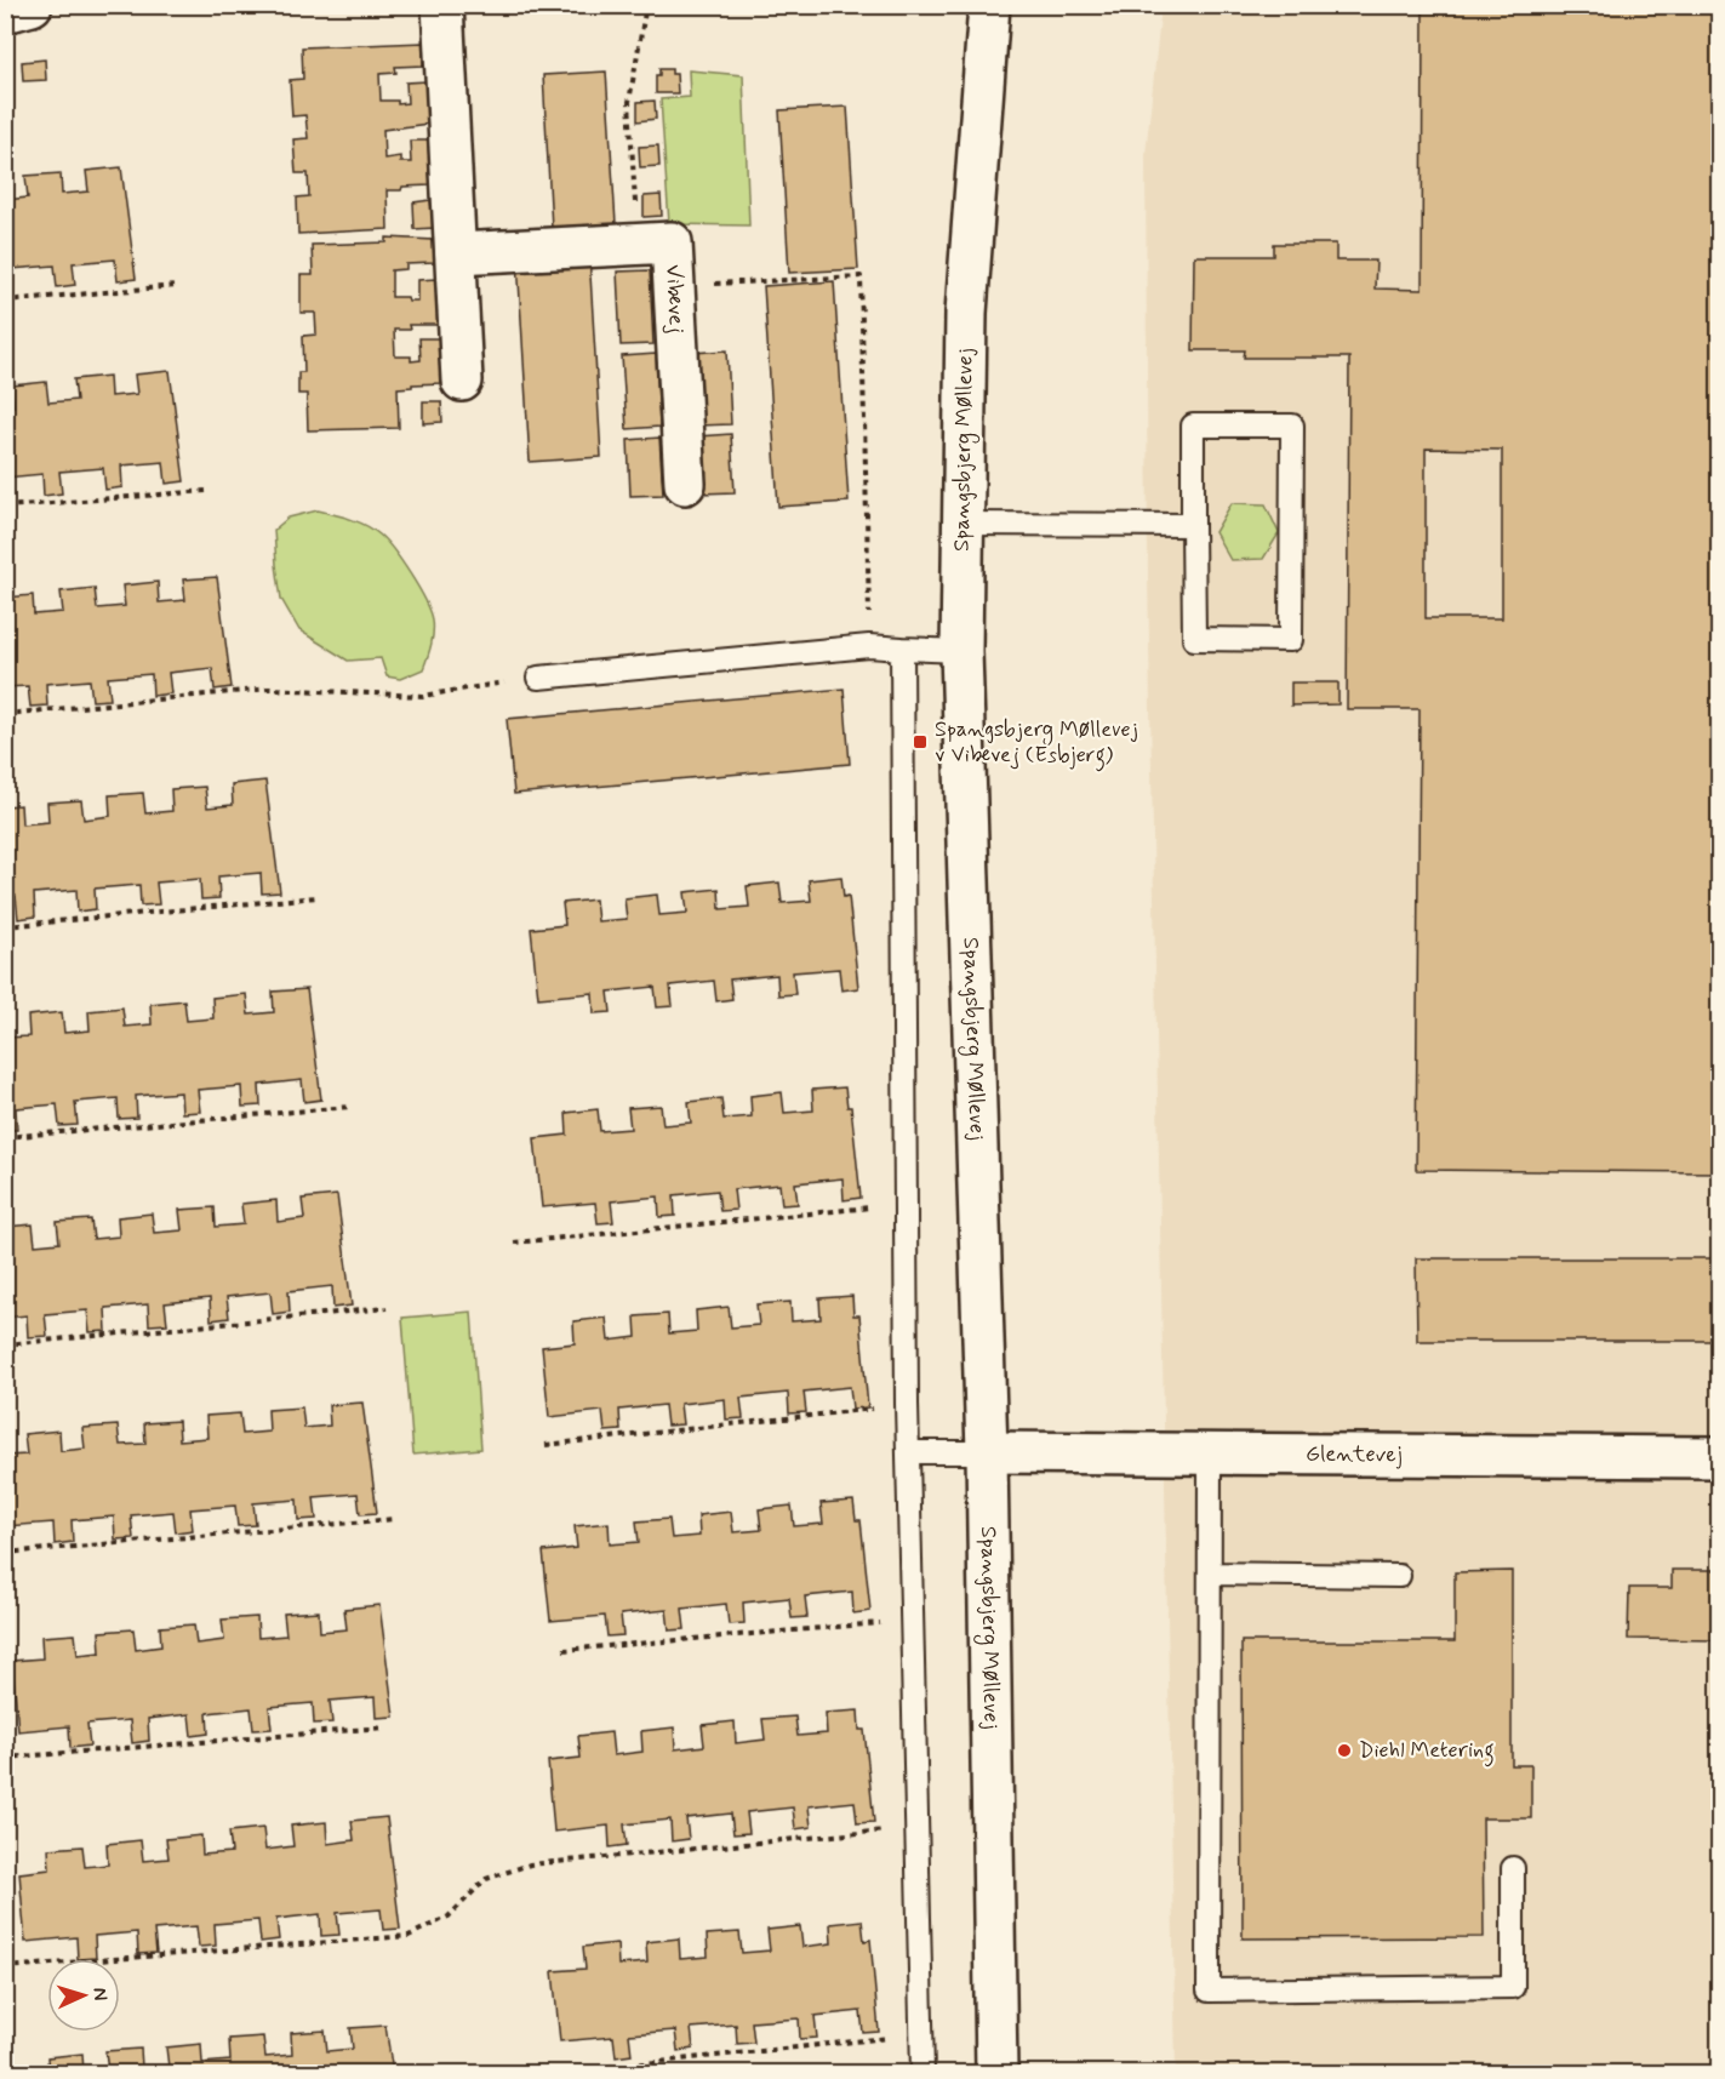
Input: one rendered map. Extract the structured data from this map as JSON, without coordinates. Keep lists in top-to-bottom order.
{
  "streets": {
    "street": ["Vibevej", "Spangsbjerg Møllevej", "Glentevej"]
  },
  "crossings": [
    ["Spangsbjerg Møllevej", "Glentevej"]
  ],
  "places": {
    "transit": ["Spangsbjerg Møllevej v Vibevej (Esbjerg)"],
    "other": ["Diehl Metering"]
  },
  "north": "right"
}
